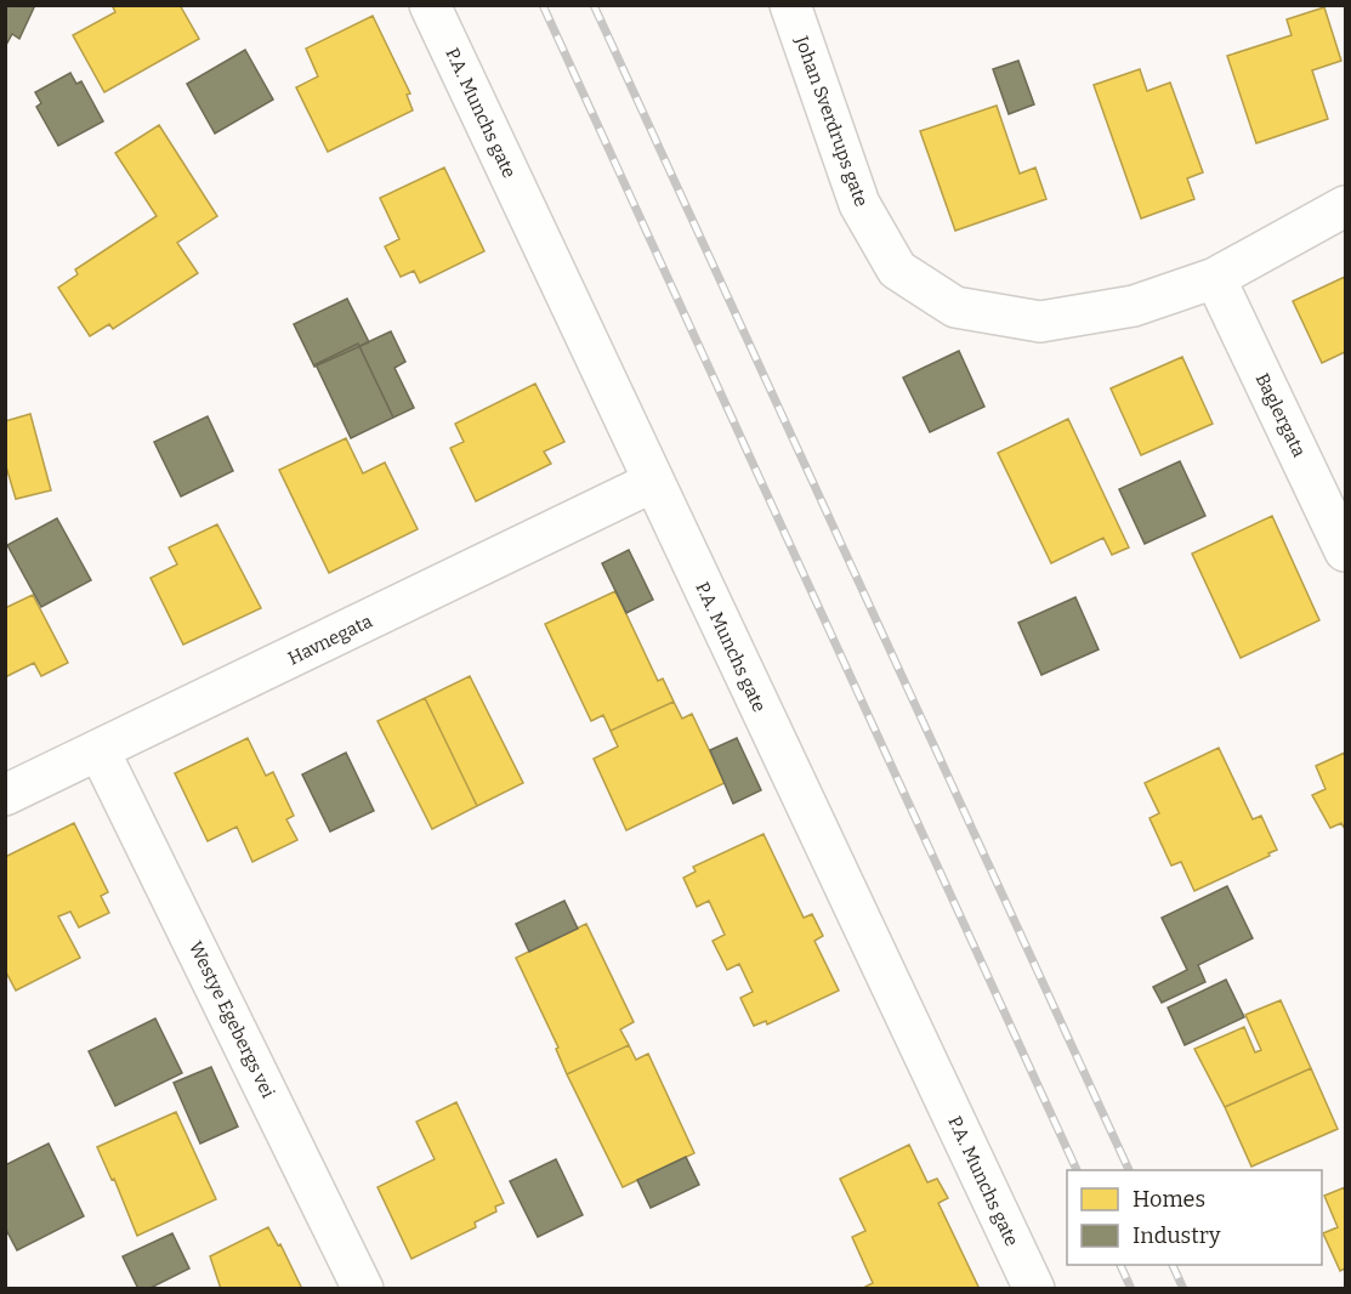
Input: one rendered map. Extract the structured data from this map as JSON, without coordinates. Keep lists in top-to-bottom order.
{
  "streets": {
    "street": [
      "P.A. Munchs gate",
      "Johan Sverdrups gate",
      "Baglergata",
      "Havnegata",
      "Westye Egebergs vei"
    ]
  },
  "crossings": [
    ["P.A. Munchs gate", "Havnegata"],
    ["Johan Sverdrups gate", "Baglergata"],
    ["Havnegata", "Westye Egebergs vei"]
  ],
  "legend": ["Homes", "Industry"]
}
